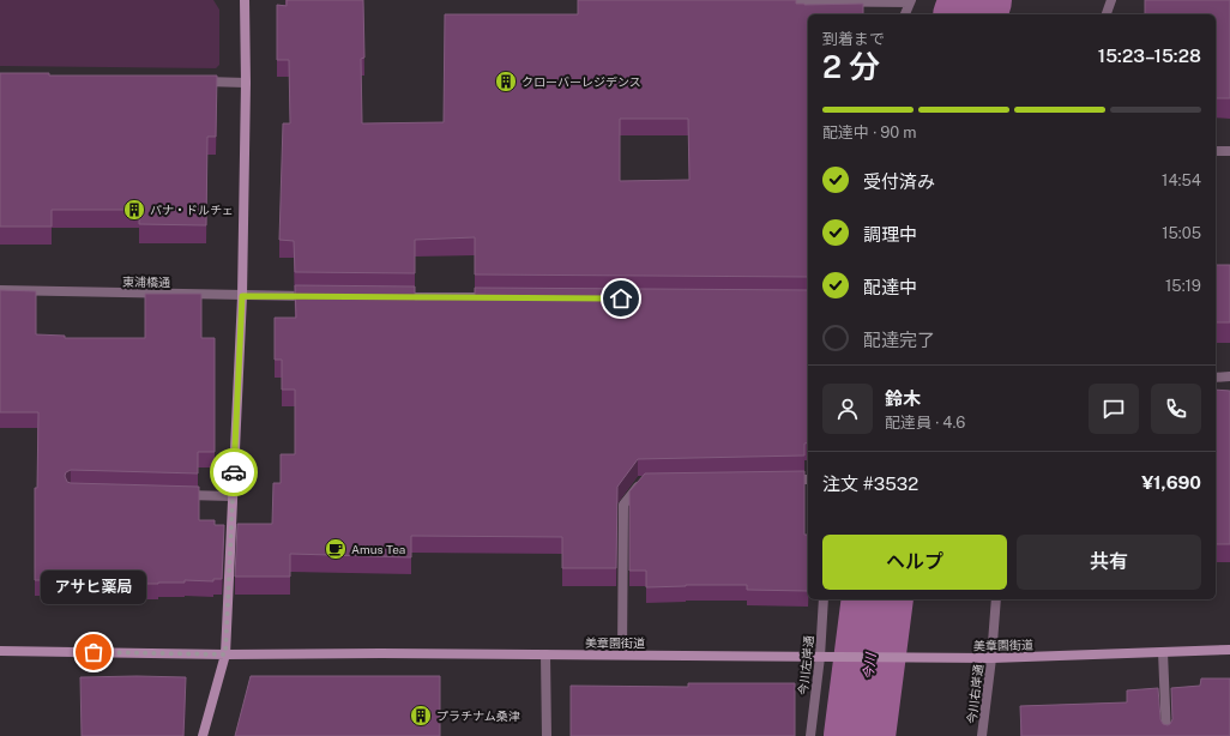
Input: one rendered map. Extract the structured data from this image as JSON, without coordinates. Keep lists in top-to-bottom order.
{
  "streets": {
    "street": [
      "東浦橋通",
      "美章園街道",
      "今川左岸通",
      "今川右岸通"
    ]
  },
  "crossings": [
    ["美章園街道", "今川左岸通"],
    ["美章園街道", "今川右岸通"]
  ],
  "water": ["今川"],
  "places": {
    "building": ["クローバーレジデンス", "パナ・ドルチェ", "プラチナム桑津"],
    "cafe": ["Amus Tea"],
    "other": ["アサヒ薬局"]
  },
  "page": {
    "heading": ["2 分", "到着まで", "15:23–15:28"],
    "panel": [
      "鈴木",
      "配達員 · 4.6",
      "注文 #3532",
      "¥1,690"
    ],
    "bar": "配達中 · 90 m",
    "list": [
      ["受付済み", "14:54"],
      ["調理中", "15:05"],
      ["配達中", "15:19"],
      "配達完了"
    ],
    "buttons": ["ヘルプ", "共有"],
    "bubble": "アサヒ薬局"
  }
}
